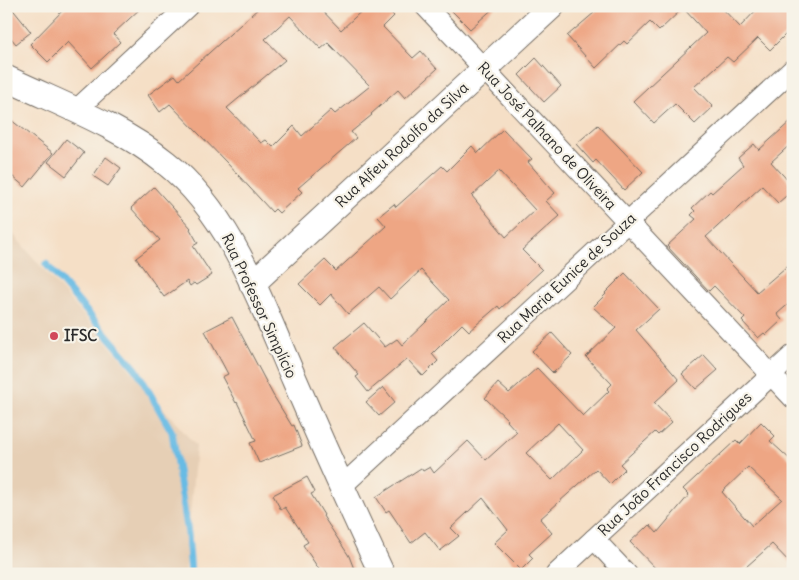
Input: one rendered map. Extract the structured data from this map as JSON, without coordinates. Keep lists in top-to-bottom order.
{
  "streets": {
    "street": [
      "Rua José Palhano de Oliveira",
      "Rua Alfeu Rodolfo da Silva",
      "Rua Maria Eunice de Souza",
      "Rua Professor Simplício",
      "Rua João Francisco Rodrigues"
    ]
  },
  "crossings": [
    ["Rua José Palhano de Oliveira", "Rua Alfeu Rodolfo da Silva"],
    ["Rua José Palhano de Oliveira", "Rua Maria Eunice de Souza"],
    ["Rua José Palhano de Oliveira", "Rua João Francisco Rodrigues"],
    ["Rua Alfeu Rodolfo da Silva", "Rua Professor Simplício"],
    ["Rua Maria Eunice de Souza", "Rua Professor Simplício"]
  ],
  "places": ["IFSC"]
}
